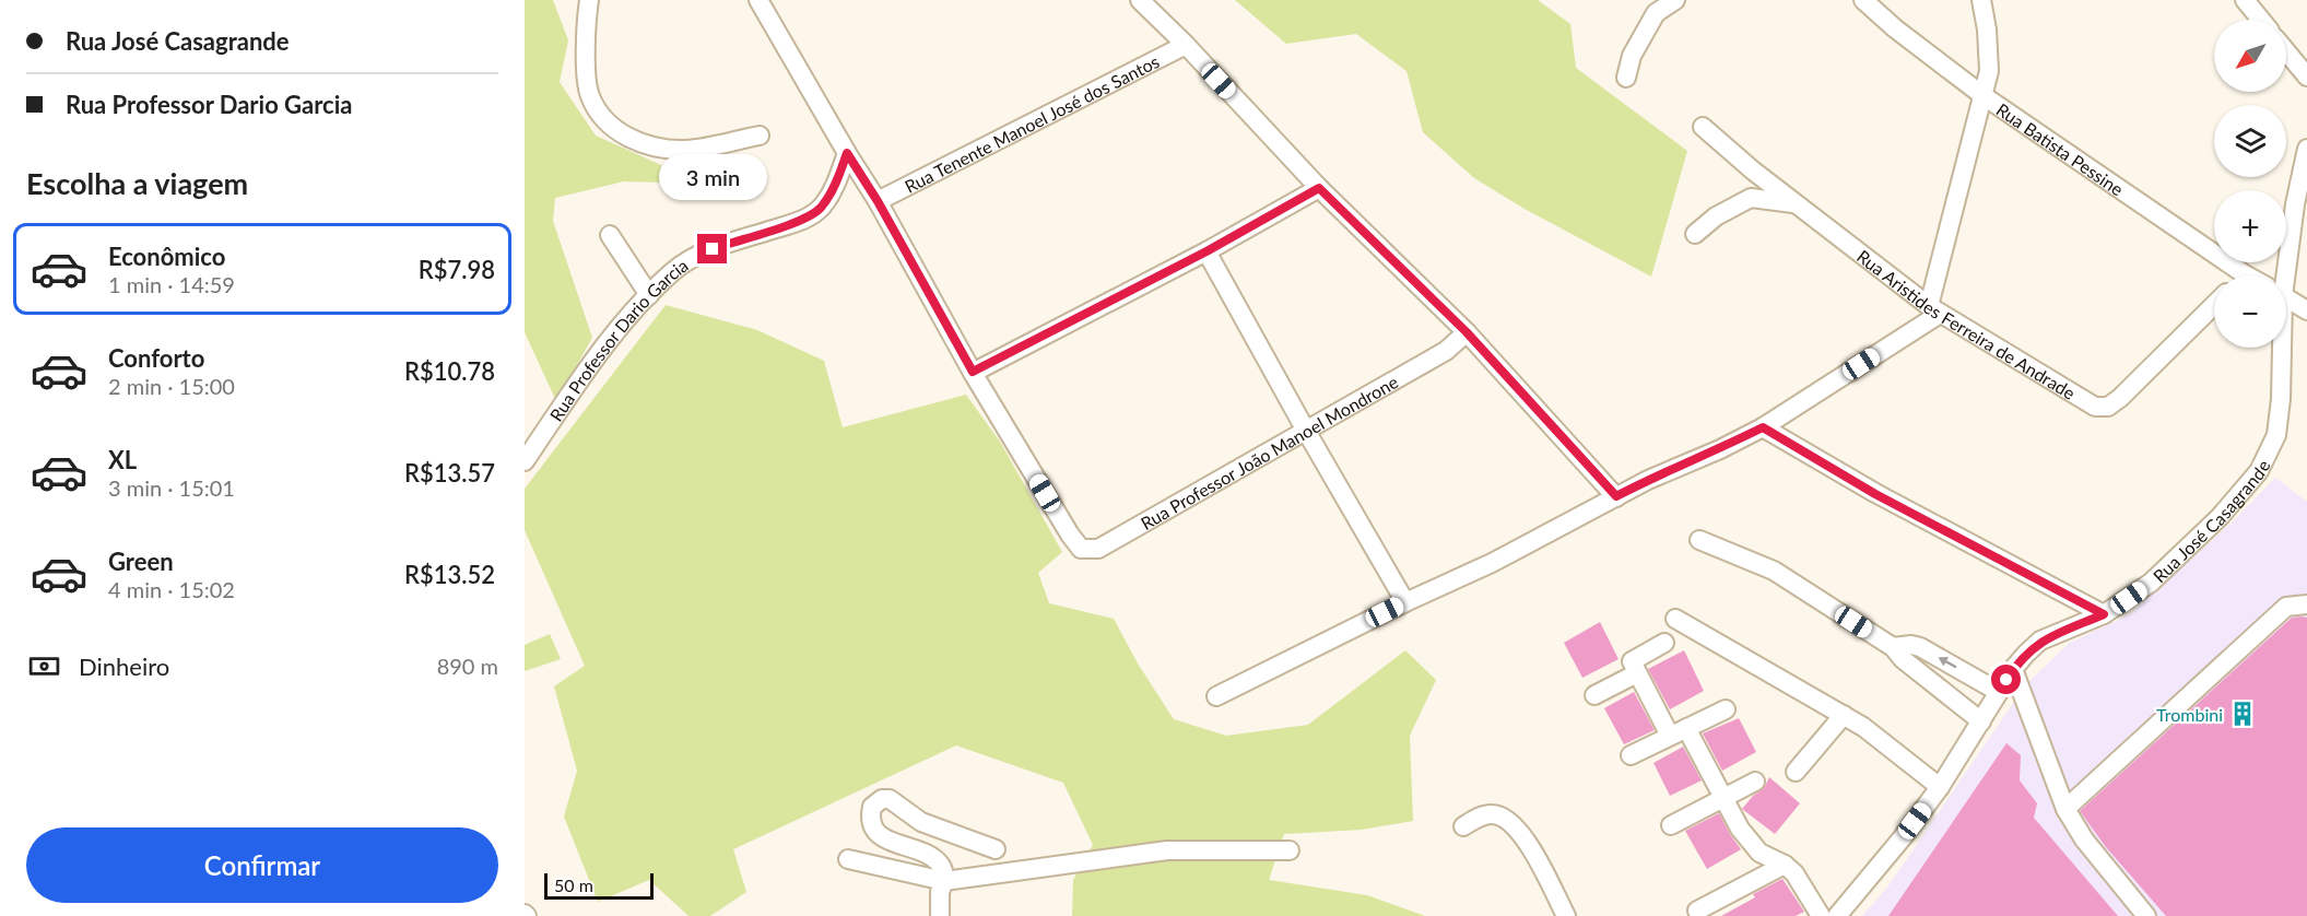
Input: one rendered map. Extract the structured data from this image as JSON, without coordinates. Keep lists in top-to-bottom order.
{
  "streets": {
    "street": [
      "Rua Tenente Manoel José dos Santos",
      "Rua Batista Pessine",
      "Rua Aristides Ferreira de Andrade",
      "Rua Professor Dario Garcia",
      "Rua Professor João Manoel Mondrone",
      "Rua José Casagrande"
    ]
  },
  "places": {
    "building": ["Trombini"]
  },
  "scale_bar": "50 m",
  "north": "bottom left",
  "page": {
    "banner": ["Rua José Casagrande", "Rua Professor Dario Garcia"],
    "map_buttons": ["+", "−"],
    "heading": "Escolha a viagem",
    "bubble": "3 min",
    "list": [
      {
        "name": "Econômico",
        "note": "1 min · 14:59",
        "value": "R$7.98"
      },
      {
        "name": "Conforto",
        "note": "2 min · 15:00",
        "value": "R$10.78"
      },
      {
        "name": "XL",
        "note": "3 min · 15:01",
        "value": "R$13.57"
      },
      {
        "name": "Green",
        "note": "4 min · 15:02",
        "value": "R$13.52"
      }
    ],
    "pay": ["Dinheiro", "890 m"],
    "buttons": "Confirmar",
    "scale": "50 m"
  }
}
